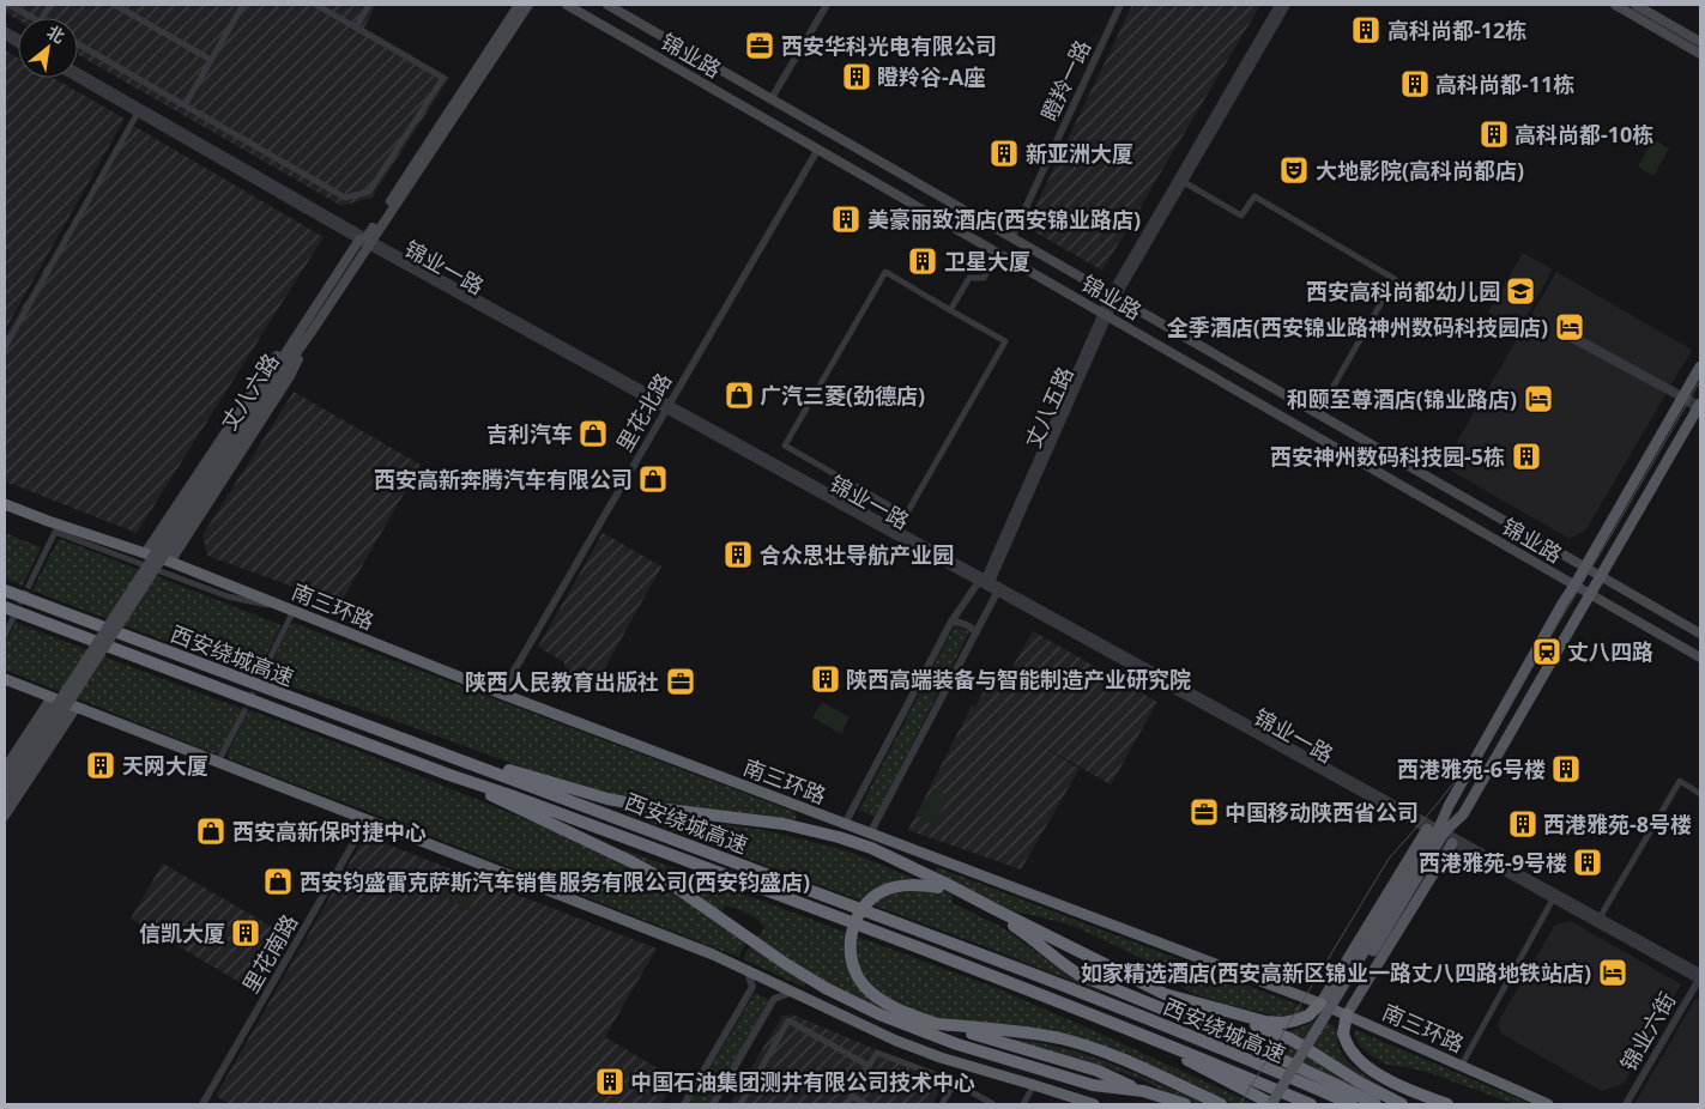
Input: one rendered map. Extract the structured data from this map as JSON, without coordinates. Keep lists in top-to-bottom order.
{
  "streets": {
    "highway": ["南三环路", "西安绕城高速"],
    "main road": ["锦业路", "丈八六路"],
    "street": [
      "瞪羚一路",
      "锦业一路",
      "丈八五路",
      "里花北路",
      "里花南路",
      "锦业六街"
    ]
  },
  "crossings": [
    ["锦业路", "瞪羚一路"],
    ["锦业路", "丈八五路"],
    ["锦业路", "里花北路"],
    ["锦业一路", "丈八六路"],
    ["锦业一路", "丈八五路"],
    ["锦业一路", "里花北路"],
    ["锦业一路", "锦业六街"],
    ["丈八五路", "南三环路"],
    ["里花北路", "南三环路"]
  ],
  "places": {
    "building": [
      "高科尚都-12栋",
      "瞪羚谷-A座",
      "高科尚都-11栋",
      "高科尚都-10栋",
      "新亚洲大厦",
      "美豪丽致酒店(西安锦业路店)",
      "卫星大厦",
      "西安神州数码科技园-5栋",
      "合众思壮导航产业园",
      "陕西高端装备与智能制造产业研究院",
      "天网大厦",
      "西港雅苑-6号楼",
      "西港雅苑-8号楼",
      "西港雅苑-9号楼",
      "信凯大厦",
      "中国石油集团测井有限公司技术中心"
    ],
    "office": ["西安华科光电有限公司", "陕西人民教育出版社", "中国移动陕西省公司"],
    "theatre": ["大地影院(高科尚都店)"],
    "school or university": ["西安高科尚都幼儿园"],
    "hotel": ["全季酒店(西安锦业路神州数码科技园店)", "和颐至尊酒店(锦业路店)", "如家精选酒店(西安高新区锦业一路丈八四路地铁站店)"],
    "shop": [
      "广汽三菱(劲德店)",
      "吉利汽车",
      "西安高新奔腾汽车有限公司",
      "西安高新保时捷中心",
      "西安钧盛雷克萨斯汽车销售服务有限公司(西安钧盛店)"
    ],
    "station": ["丈八四路"]
  },
  "north": "top right"
}
